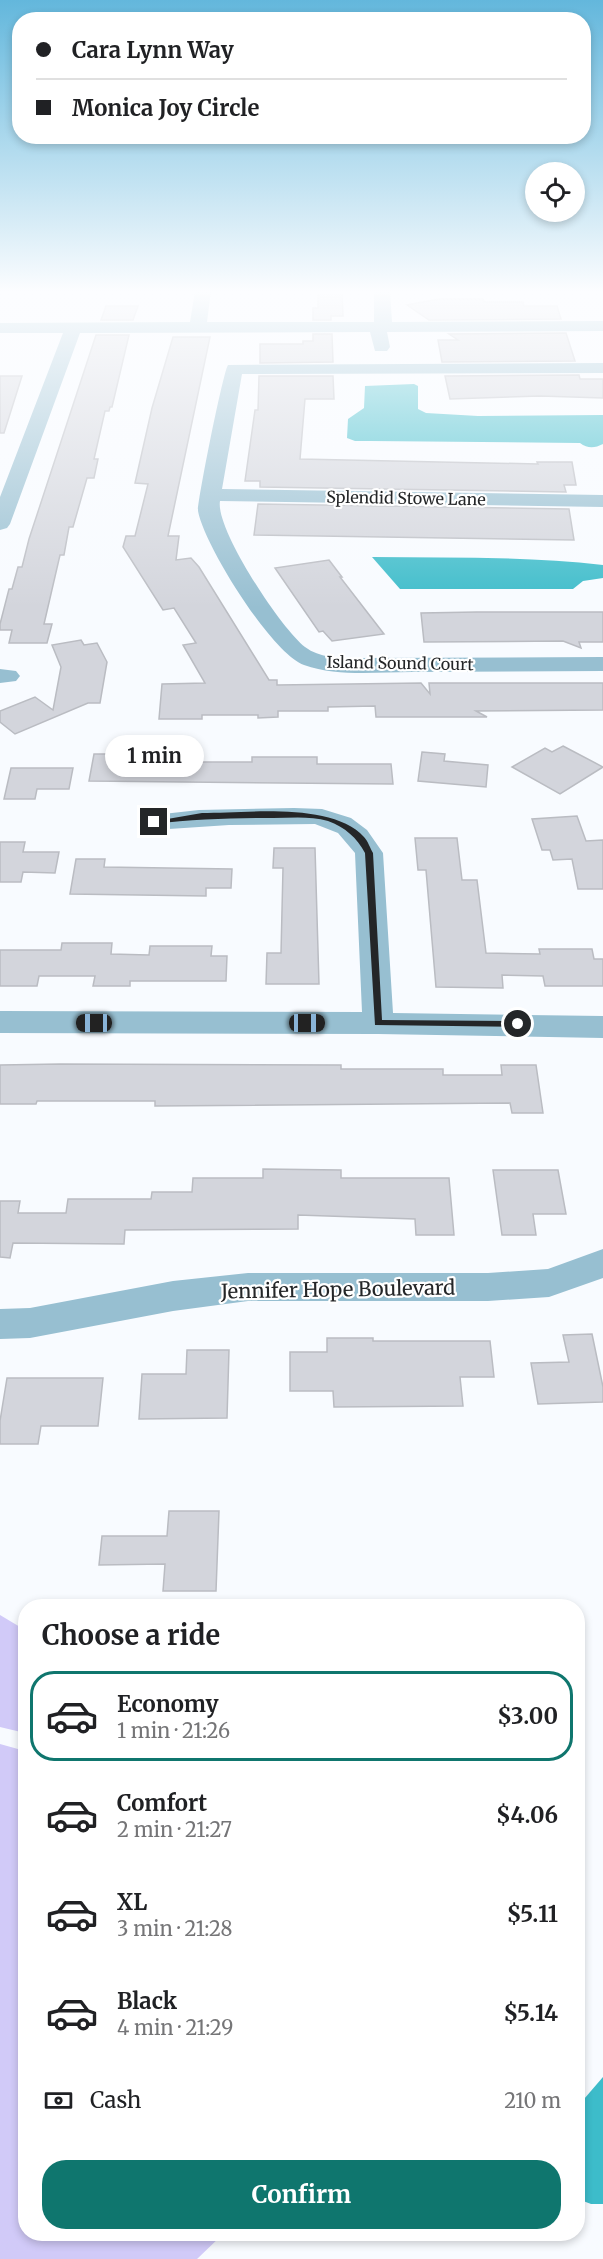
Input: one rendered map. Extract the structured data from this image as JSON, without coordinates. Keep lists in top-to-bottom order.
{
  "streets": {
    "street": ["Splendid Stowe Lane", "Island Sound Court", "Jennifer Hope Boulevard"]
  },
  "crossings": [
    ["Splendid Stowe Lane", "Island Sound Court"]
  ],
  "page": {
    "banner": ["Cara Lynn Way", "Monica Joy Circle"],
    "bubble": "1 min",
    "heading": "Choose a ride",
    "list": [
      {
        "name": "Economy",
        "note": "1 min · 21:26",
        "value": "$3.00"
      },
      {
        "name": "Comfort",
        "note": "2 min · 21:27",
        "value": "$4.06"
      },
      {
        "name": "XL",
        "note": "3 min · 21:28",
        "value": "$5.11"
      },
      {
        "name": "Black",
        "note": "4 min · 21:29",
        "value": "$5.14"
      }
    ],
    "pay": ["Cash", "210 m"],
    "buttons": "Confirm"
  }
}
